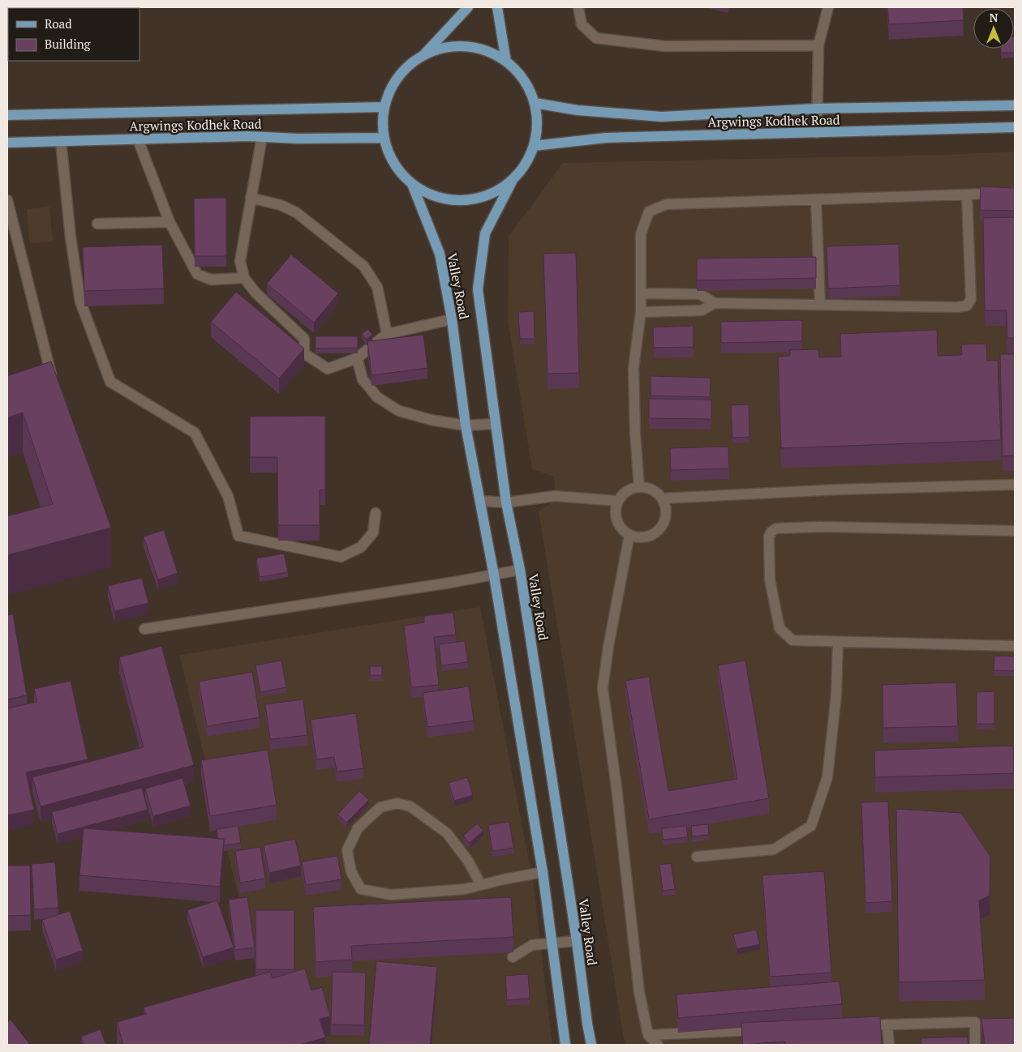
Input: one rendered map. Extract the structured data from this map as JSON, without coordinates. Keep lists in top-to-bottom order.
{
  "streets": {
    "main road": ["Argwings Kodhek Road", "Valley Road"]
  },
  "legend": ["Road", "Building"],
  "north": "top"
}
